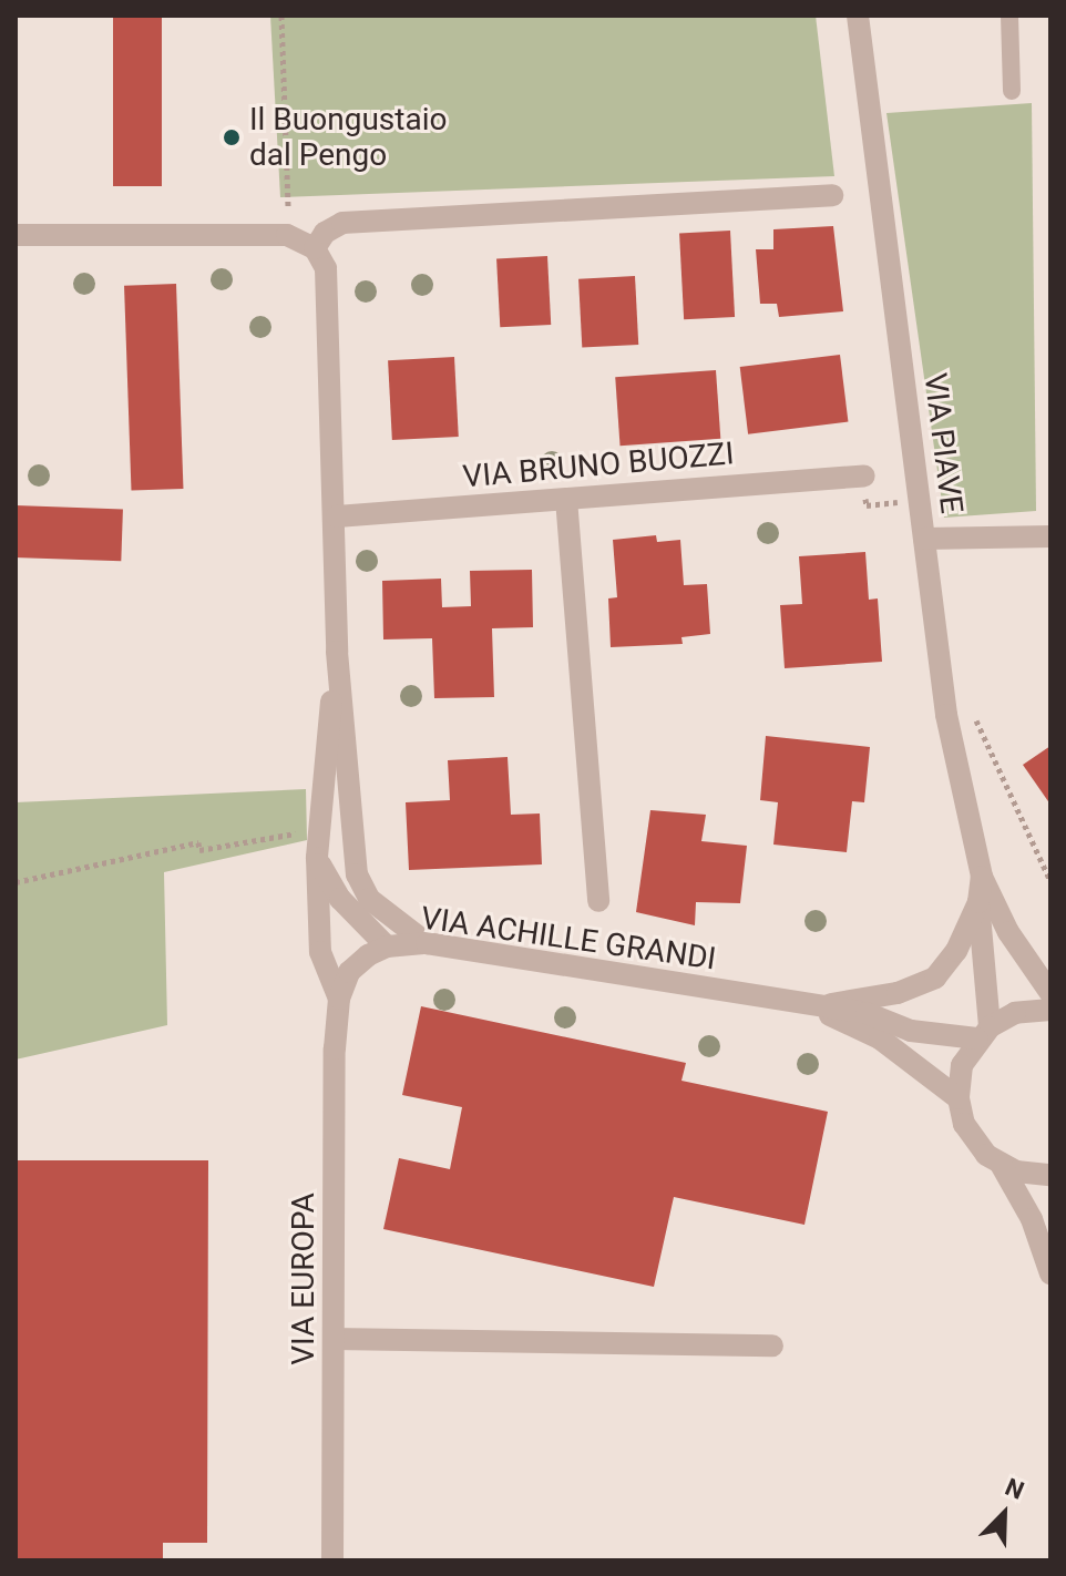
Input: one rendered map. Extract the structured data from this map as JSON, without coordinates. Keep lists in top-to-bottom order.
{
  "streets": {
    "street": [
      "VIA PIAVE",
      "VIA BRUNO BUOZZI",
      "VIA ACHILLE GRANDI",
      "VIA EUROPA"
    ]
  },
  "crossings": [
    ["VIA PIAVE", "VIA ACHILLE GRANDI"],
    ["VIA ACHILLE GRANDI", "VIA EUROPA"]
  ],
  "places": ["Il Buongustaio dal Pengo"],
  "north": "top right"
}
